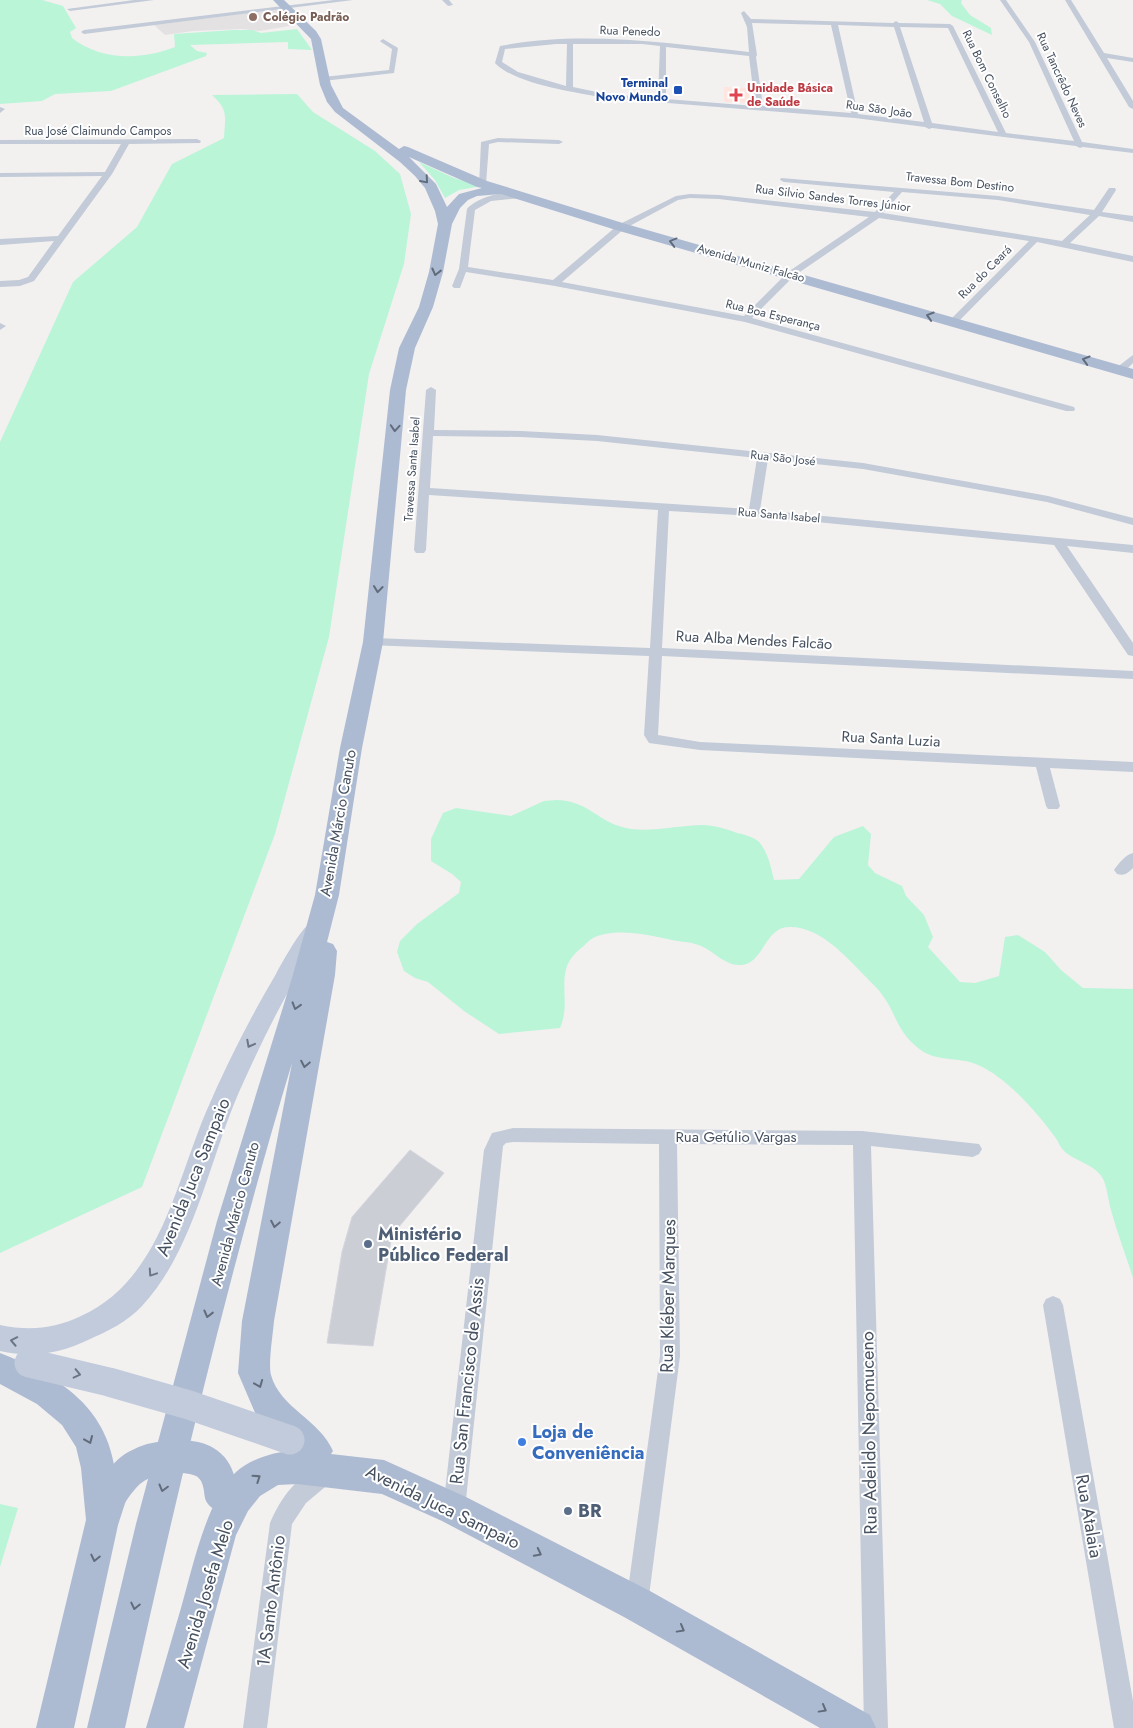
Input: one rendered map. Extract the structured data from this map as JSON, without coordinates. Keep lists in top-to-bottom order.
{
  "streets": {
    "main road": [
      "Avenida Muniz Falcão",
      "Avenida Márcio Canuto",
      "Avenida Juca Sampaio",
      "Avenida Josefa Melo"
    ],
    "street": [
      "Rua Penedo",
      "Rua Bom Conselho",
      "Rua Tancrêdo Neves",
      "Rua São João",
      "Rua José Claimundo Campos",
      "Travessa Bom Destino",
      "Rua Silvio Sandes Torres Júnior",
      "Rua do Ceará",
      "Rua Boa Esperança",
      "Rua São José",
      "Travessa Santa Isabel",
      "Rua Santa Isabel",
      "Rua Alba Mendes Falcão",
      "Rua Santa Luzia",
      "Rua Getúlio Vargas",
      "Rua Kléber Marques",
      "Rua San Francisco de Assis",
      "Rua Adeildo Nepomuceno",
      "Rua Atalaia",
      "1A Santo Antônio"
    ]
  },
  "crossings": [
    ["Rua Penedo", "Rua São João"],
    ["Rua Bom Conselho", "Rua São João"],
    ["Rua Tancrêdo Neves", "Rua São João"],
    ["Rua Silvio Sandes Torres Júnior", "Avenida Muniz Falcão"],
    ["Rua Silvio Sandes Torres Júnior", "Rua do Ceará"],
    ["Rua Silvio Sandes Torres Júnior", "Rua Boa Esperança"],
    ["Avenida Muniz Falcão", "Rua do Ceará"],
    ["Avenida Muniz Falcão", "Avenida Márcio Canuto"],
    ["Rua São José", "Travessa Santa Isabel"],
    ["Travessa Santa Isabel", "Rua Santa Isabel"],
    ["Rua Alba Mendes Falcão", "Rua Santa Luzia"],
    ["Rua Alba Mendes Falcão", "Avenida Márcio Canuto"],
    ["Avenida Márcio Canuto", "Avenida Juca Sampaio"],
    ["Rua Getúlio Vargas", "Rua Kléber Marques"],
    ["Rua Getúlio Vargas", "Rua San Francisco de Assis"],
    ["Rua Getúlio Vargas", "Rua Adeildo Nepomuceno"],
    ["Avenida Juca Sampaio", "Rua Kléber Marques"],
    ["Avenida Juca Sampaio", "Rua San Francisco de Assis"],
    ["Avenida Juca Sampaio", "Avenida Josefa Melo"],
    ["Avenida Josefa Melo", "1A Santo Antônio"]
  ],
  "one_way": ["Avenida Muniz Falcão"],
  "places": {
    "other": [
      "Colégio Padrão",
      "Ministério Público Federal",
      "Loja de Conveniência",
      "BR"
    ],
    "transit": ["Terminal Novo Mundo"],
    "health": ["Unidade Básica de Saúde"]
  }
}
